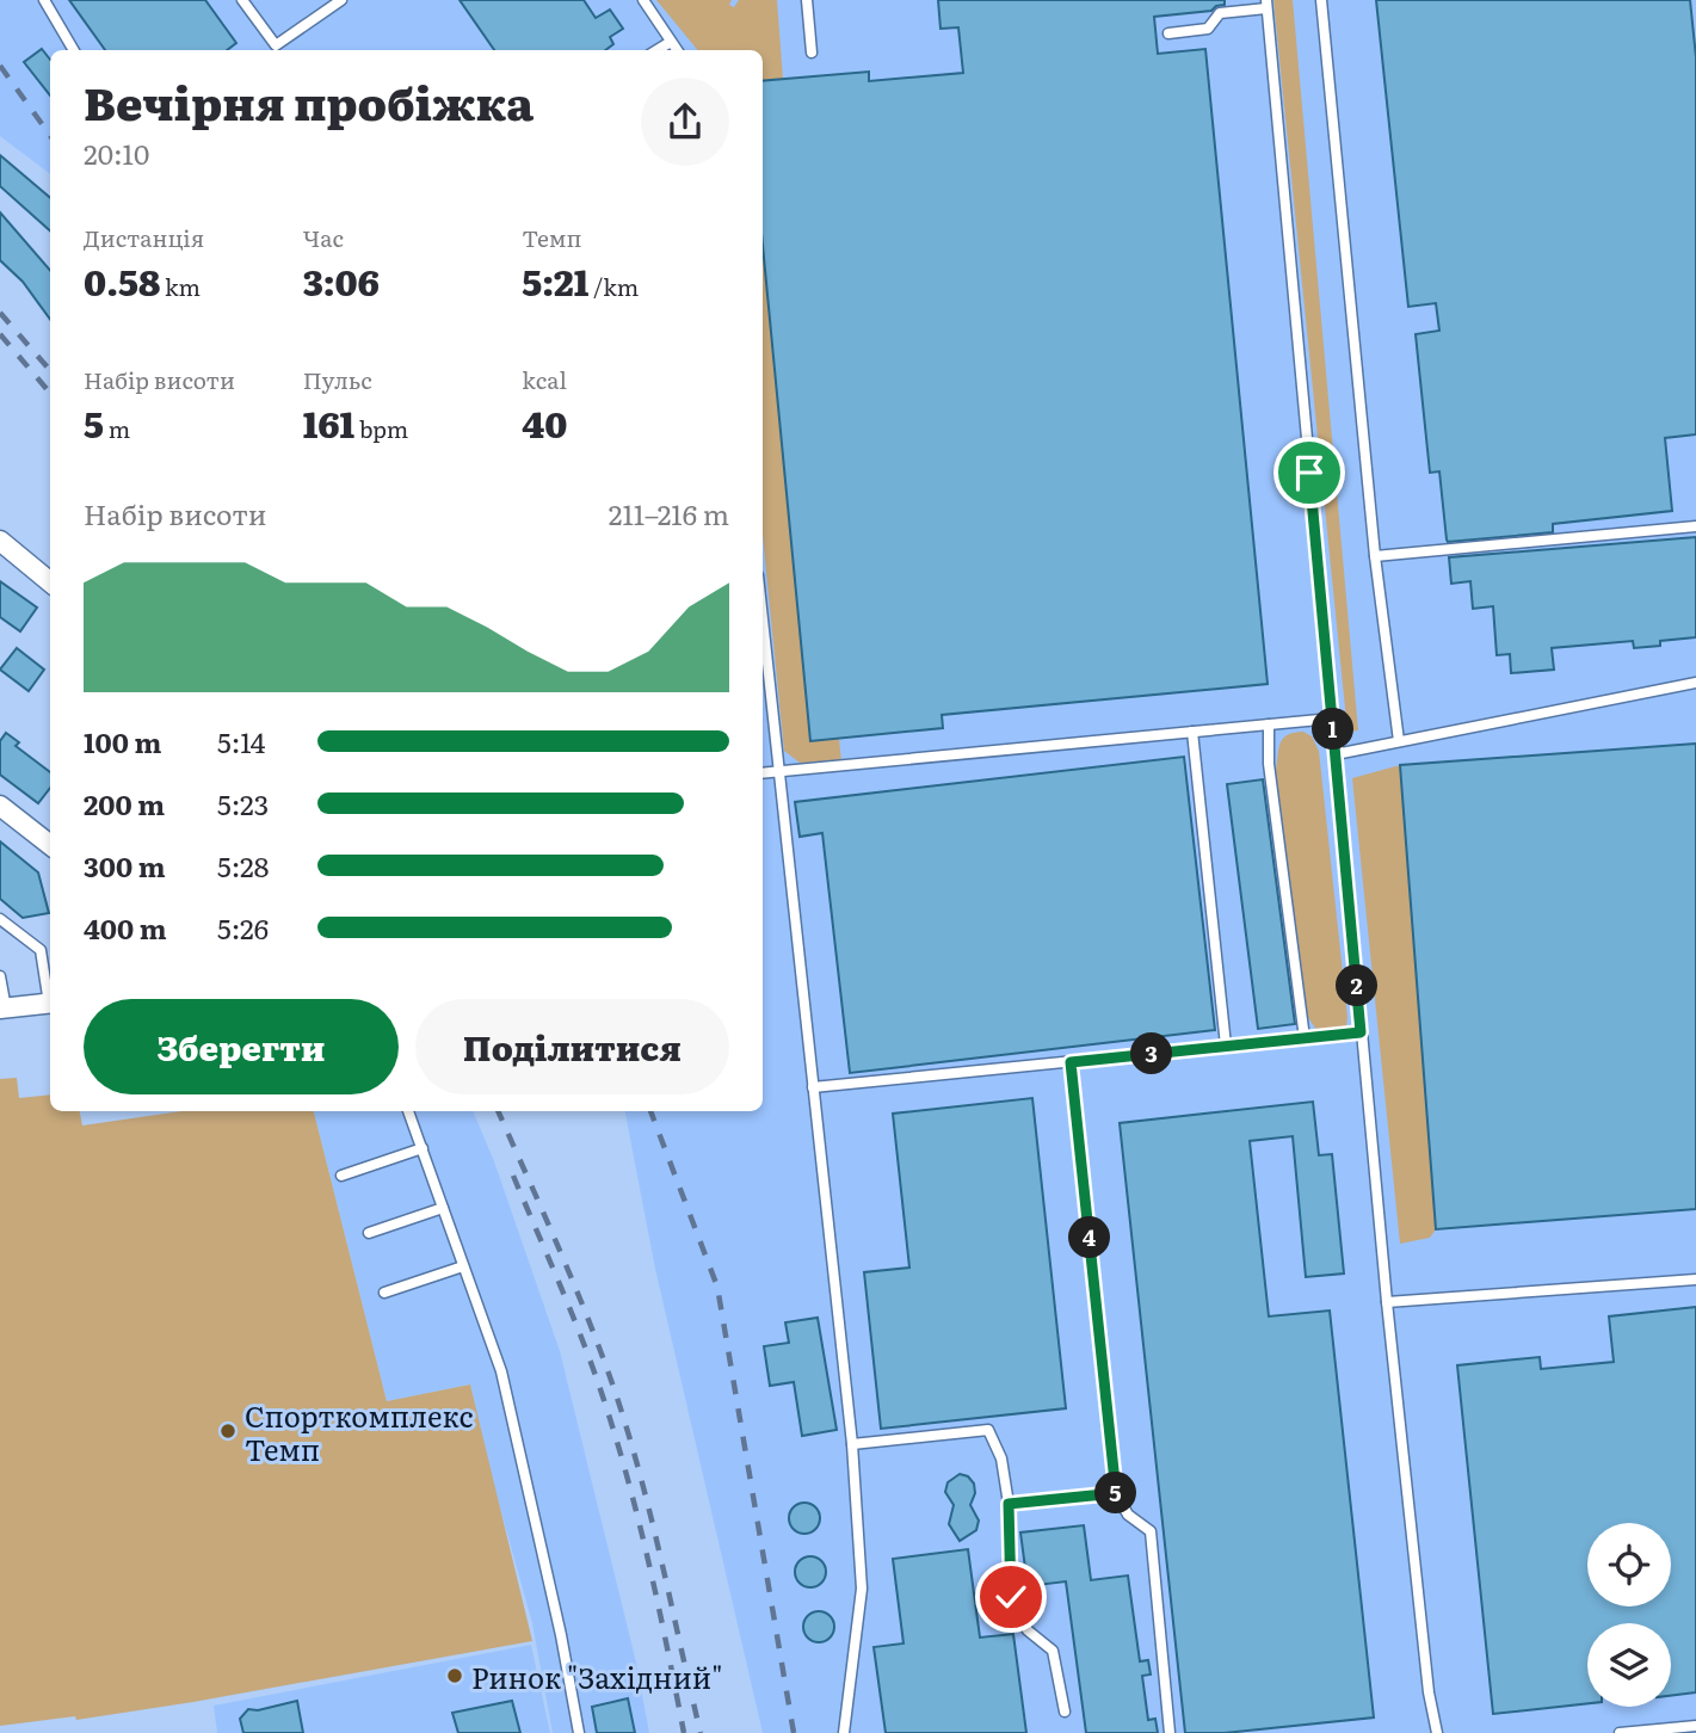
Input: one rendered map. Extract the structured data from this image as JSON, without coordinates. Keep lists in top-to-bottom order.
{
  "places": ["Спорткомплекс Темп", "Ринок \"Західний\""],
  "page": {
    "heading": ["Вечірня пробіжка", "20:10"],
    "stats": [
      ["Дистанція", "0.58 km"],
      ["Час", "3:06"],
      ["Темп", "5:21 /km"],
      ["Набір висоти", "5 m"],
      ["Пульс", "161 bpm"],
      ["kcal", "40"]
    ],
    "chart": ["Набір висоти", "211–216 m"],
    "pins": [
      "1",
      "2",
      "3",
      "4",
      "5"
    ],
    "list": [
      {
        "name": "100 m",
        "note": "5:14"
      },
      {
        "name": "200 m",
        "note": "5:23"
      },
      {
        "name": "300 m",
        "note": "5:28"
      },
      {
        "name": "400 m",
        "note": "5:26"
      }
    ],
    "buttons": ["Зберегти", "Поділитися"]
  }
}
